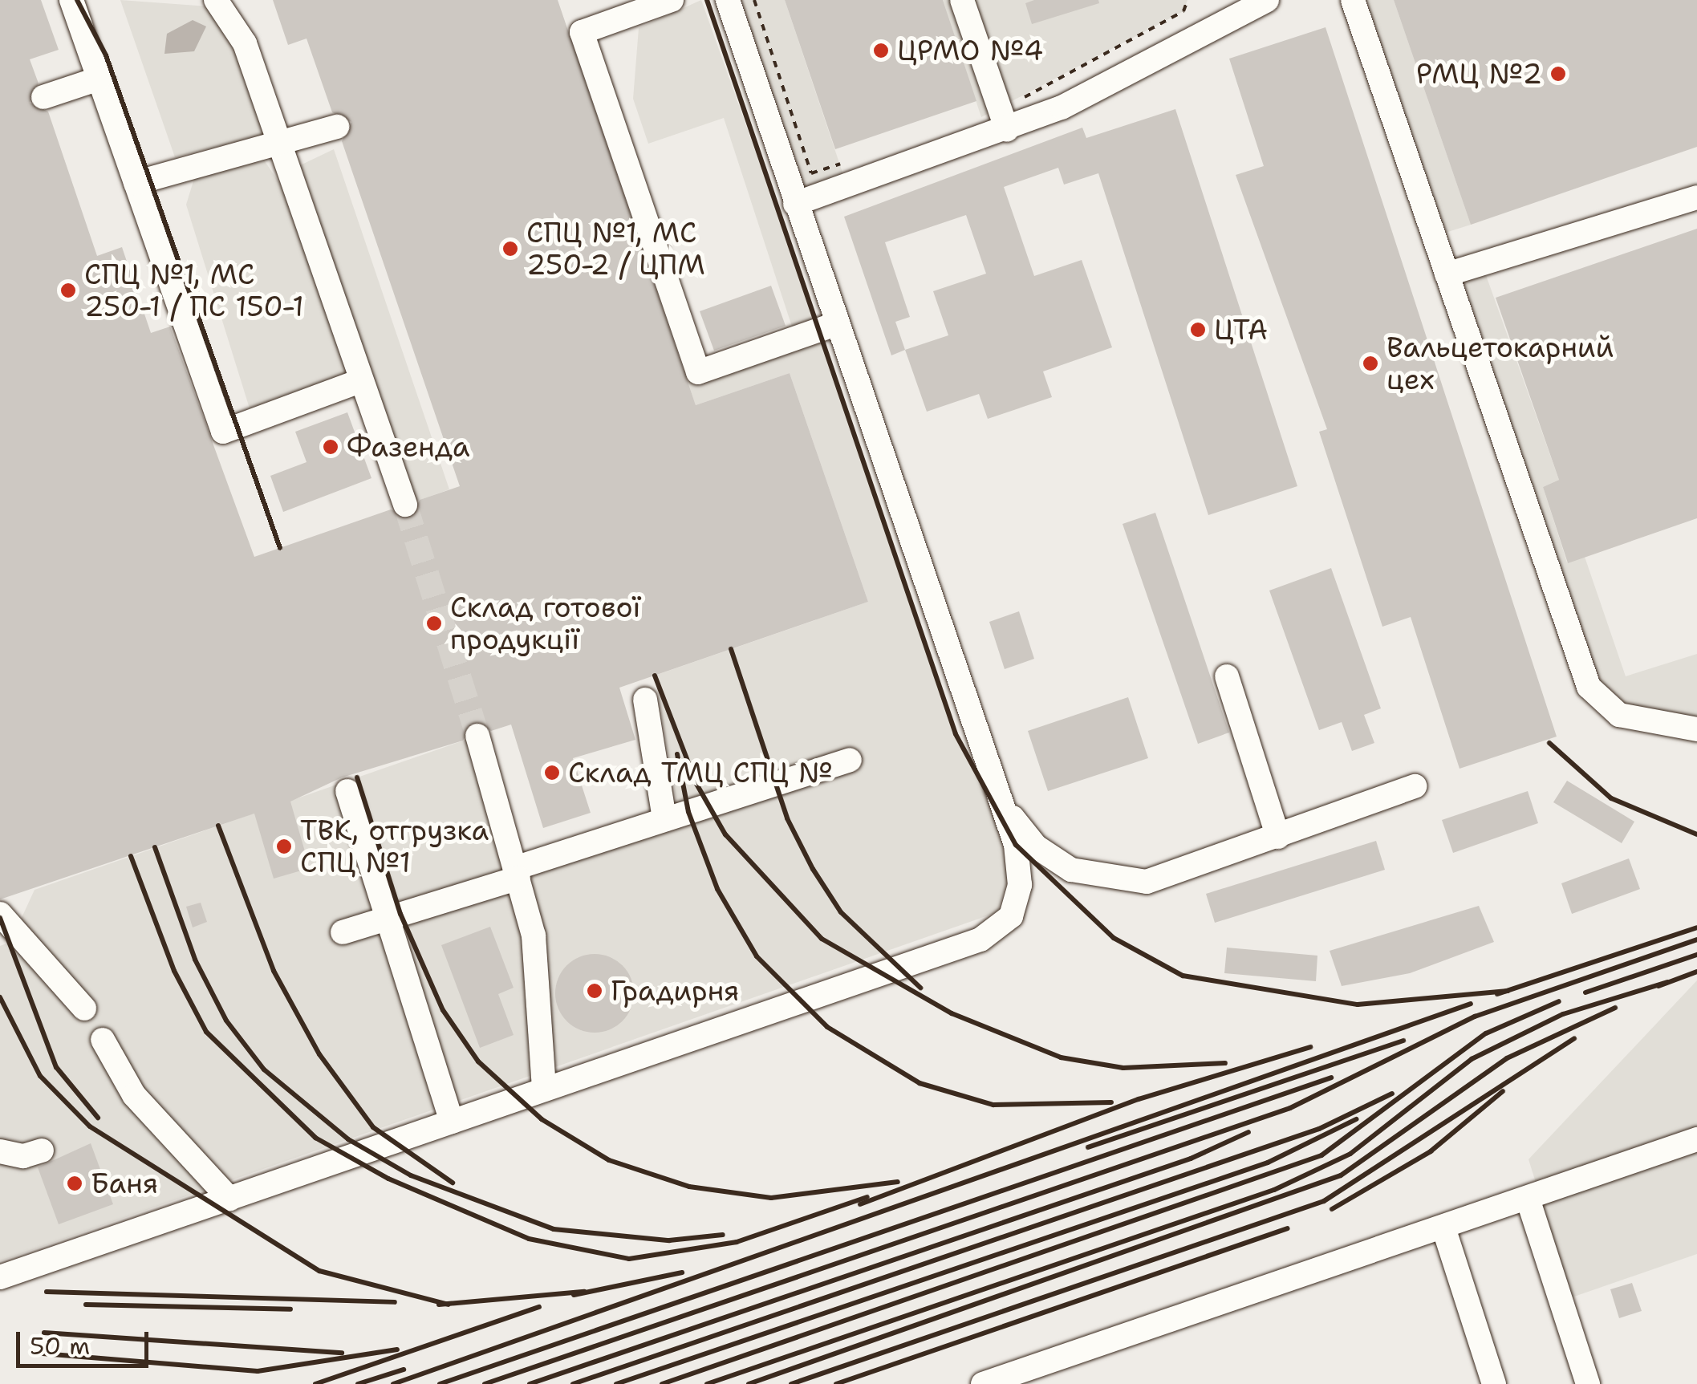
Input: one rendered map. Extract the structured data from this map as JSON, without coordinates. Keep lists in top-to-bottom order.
{
  "places": [
    "ЦРМО №4",
    "РМЦ №2",
    "СПЦ №1, МС 250-2 / ЦПМ",
    "СПЦ №1, МС 250-1 / ПС 150-1",
    "ЦТА",
    "Вальцетокарний цех",
    "Фазенда",
    "Склад готової продукції",
    "Склад ТМЦ СПЦ №",
    "ТВК, отгрузка СПЦ №1",
    "Градирня",
    "Баня"
  ],
  "scale_bar": "50 m"
}
